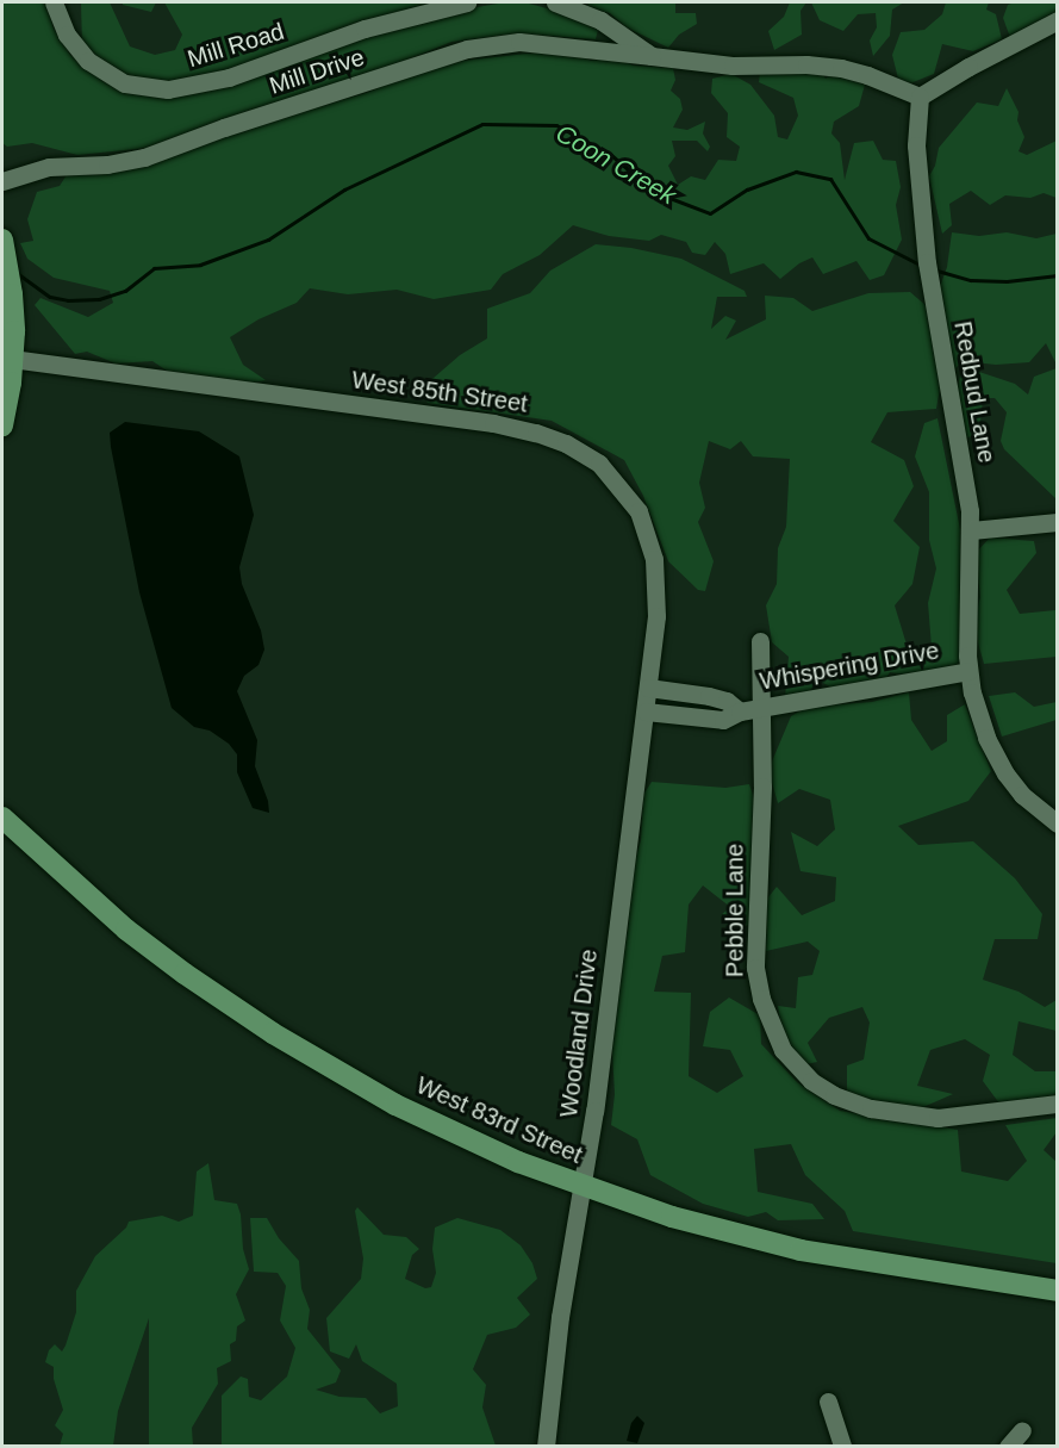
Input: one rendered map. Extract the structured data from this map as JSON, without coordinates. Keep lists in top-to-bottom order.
{
  "streets": {
    "main road": ["West 83rd Street"],
    "street": [
      "Mill Road",
      "Mill Drive",
      "West 85th Street",
      "Redbud Lane",
      "Whispering Drive",
      "Pebble Lane",
      "Woodland Drive"
    ]
  },
  "crossings": [
    ["West 85th Street", "Whispering Drive"],
    ["West 85th Street", "Woodland Drive"],
    ["Redbud Lane", "Whispering Drive"],
    ["Whispering Drive", "Pebble Lane"],
    ["Whispering Drive", "Woodland Drive"],
    ["Woodland Drive", "West 83rd Street"]
  ],
  "water": ["Coon Creek"]
}
